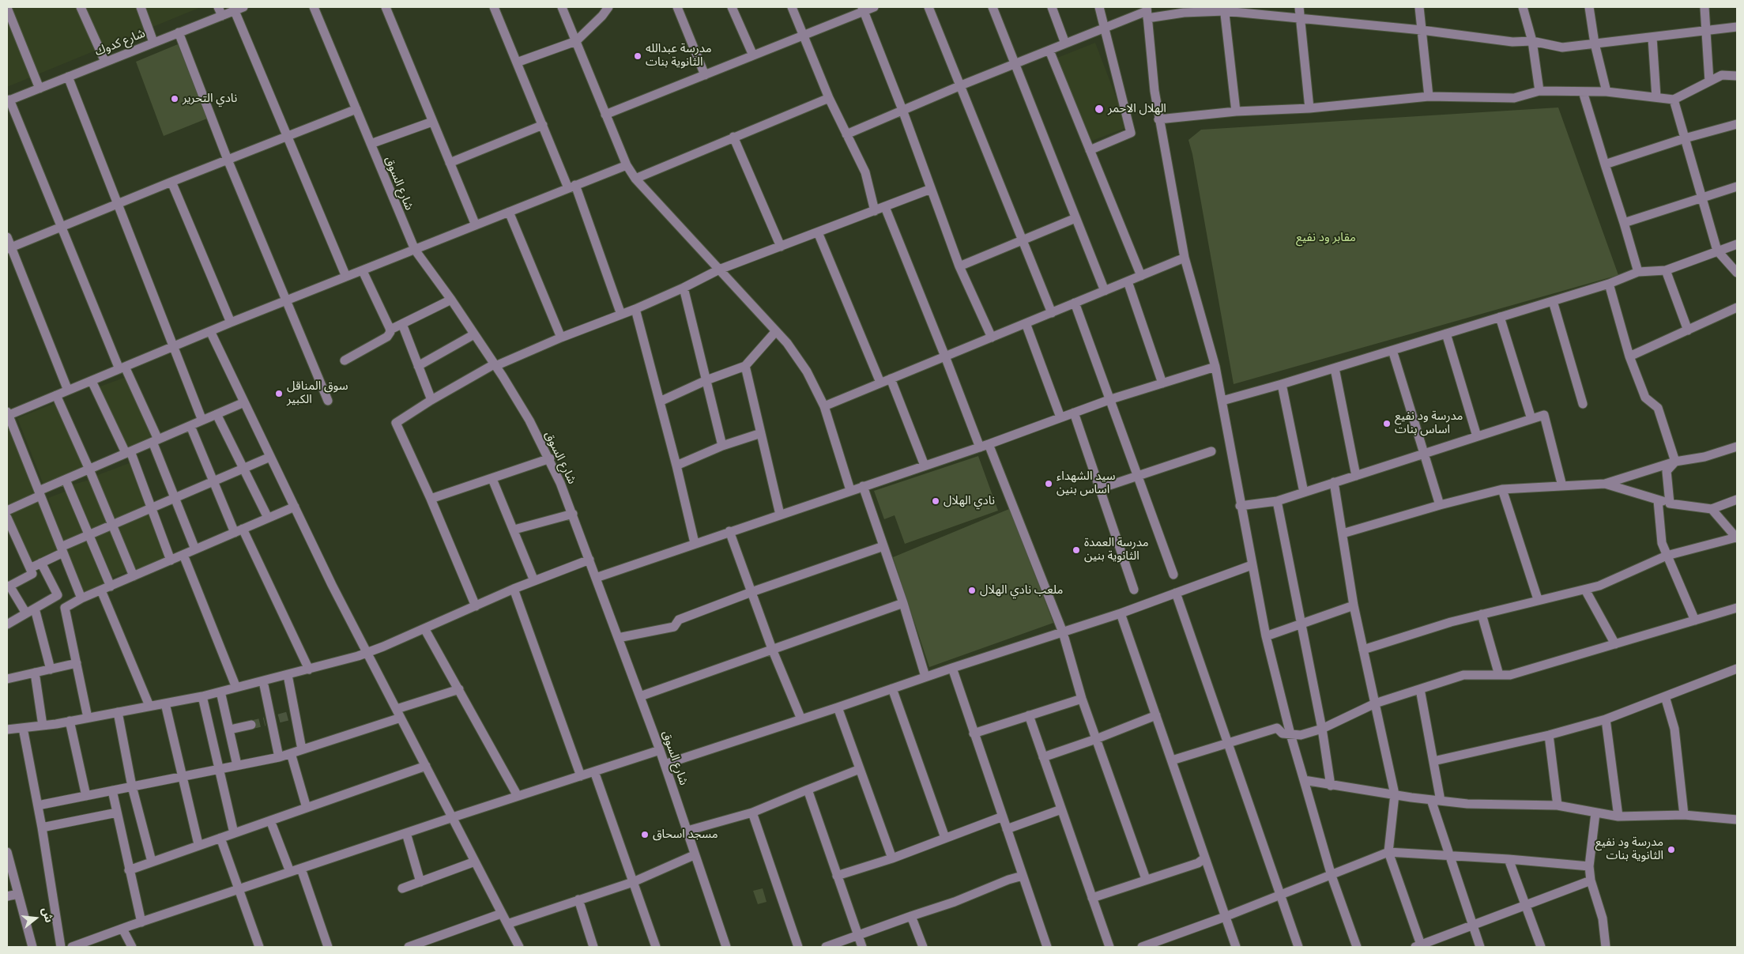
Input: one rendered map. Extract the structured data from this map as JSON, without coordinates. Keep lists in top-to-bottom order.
{
  "streets": {
    "street": ["شارع كدوك", "شارع السوق"]
  },
  "parks": ["مقابر ود نفيع"],
  "places": [
    "مدرسة عبدالله الثانوية بنات",
    "نادي التحرير",
    "الهلال الاحمر",
    "سوق المناقل الكبير",
    "مدرسة ود نفيع اساس بنات",
    "سيد الشهداء اساس بنين",
    "نادي الهلال",
    "مدرسة العمدة الثانوية بنين",
    "ملعب نادي الهلال",
    "مسجد اسحاق",
    "مدرسة ود نفيع الثانوية بنات"
  ],
  "north": "right"
}
